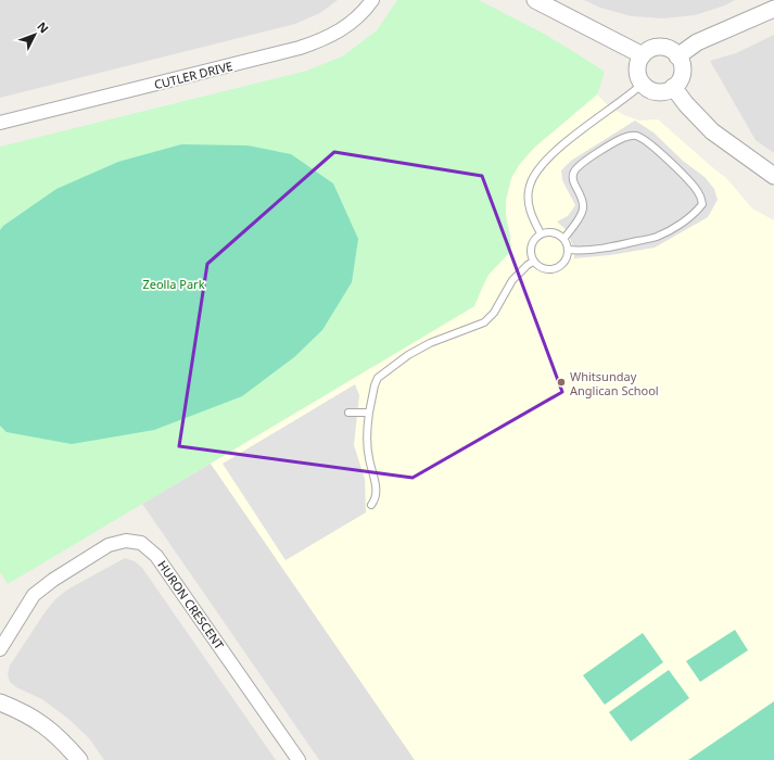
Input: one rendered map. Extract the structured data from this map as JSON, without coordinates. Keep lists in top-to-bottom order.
{
  "streets": {
    "street": ["CUTLER DRIVE", "HURON CRESCENT"]
  },
  "parks": ["Zeolla Park"],
  "places": ["Whitsunday Anglican School"],
  "north": "top right"
}
